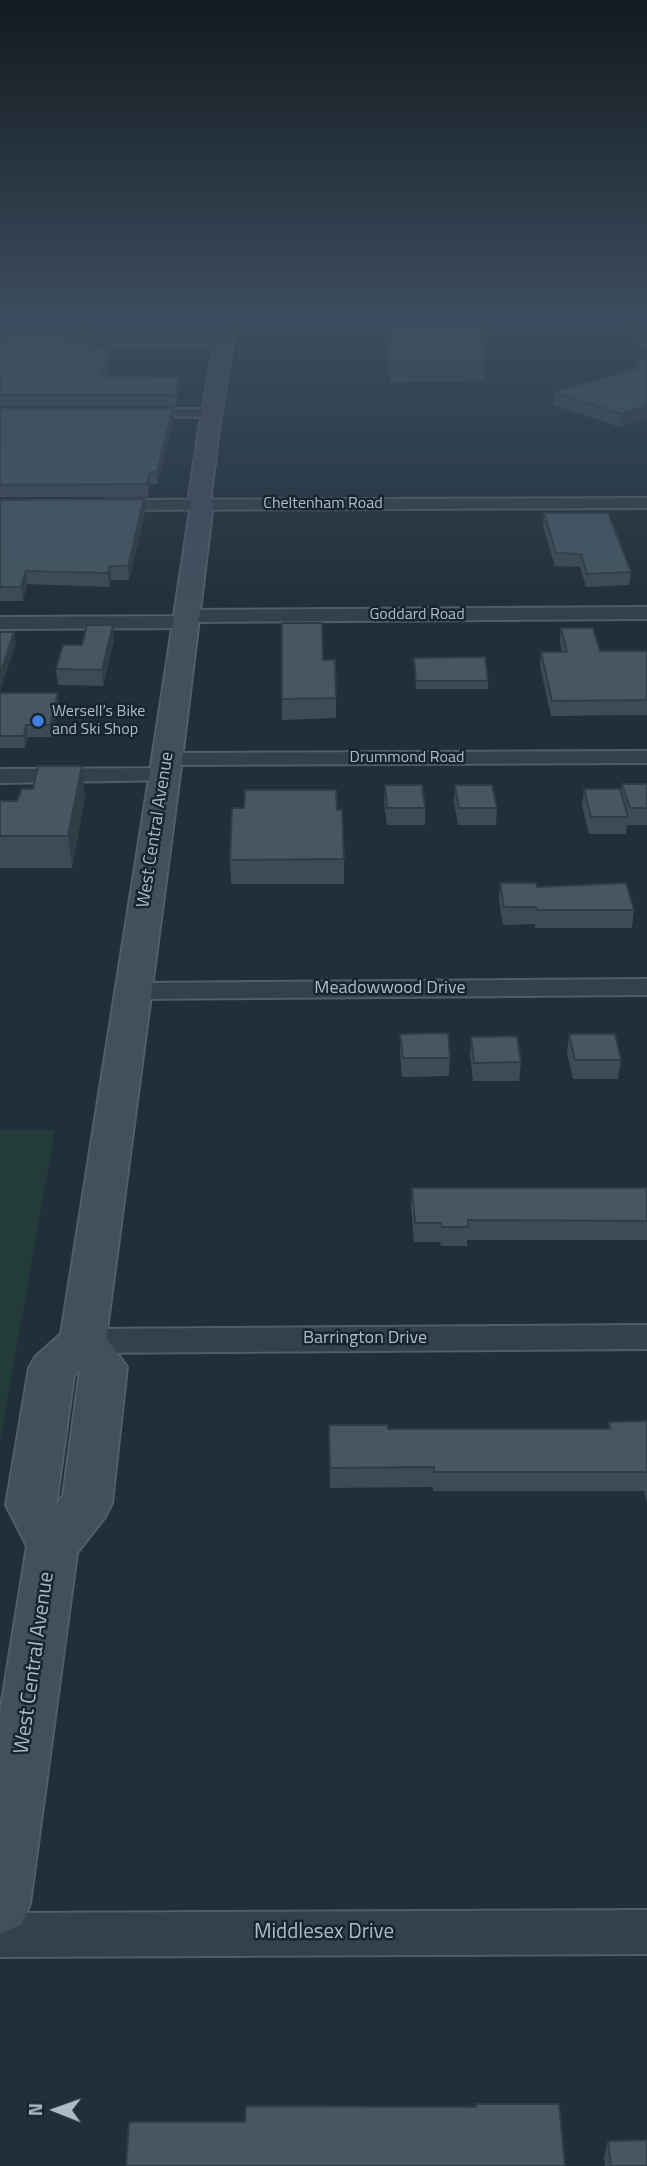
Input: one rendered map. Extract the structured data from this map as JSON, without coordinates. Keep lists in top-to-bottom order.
{
  "streets": {
    "main road": ["West Central Avenue"],
    "street": [
      "Cheltenham Road",
      "Goddard Road",
      "Drummond Road",
      "Meadowwood Drive",
      "Barrington Drive",
      "Middlesex Drive"
    ]
  },
  "crossings": [
    ["Cheltenham Road", "West Central Avenue"],
    ["Goddard Road", "West Central Avenue"],
    ["Drummond Road", "West Central Avenue"],
    ["West Central Avenue", "Meadowwood Drive"],
    ["West Central Avenue", "Barrington Drive"]
  ],
  "places": ["Wersell’s Bike and Ski Shop"],
  "north": "left"
}
